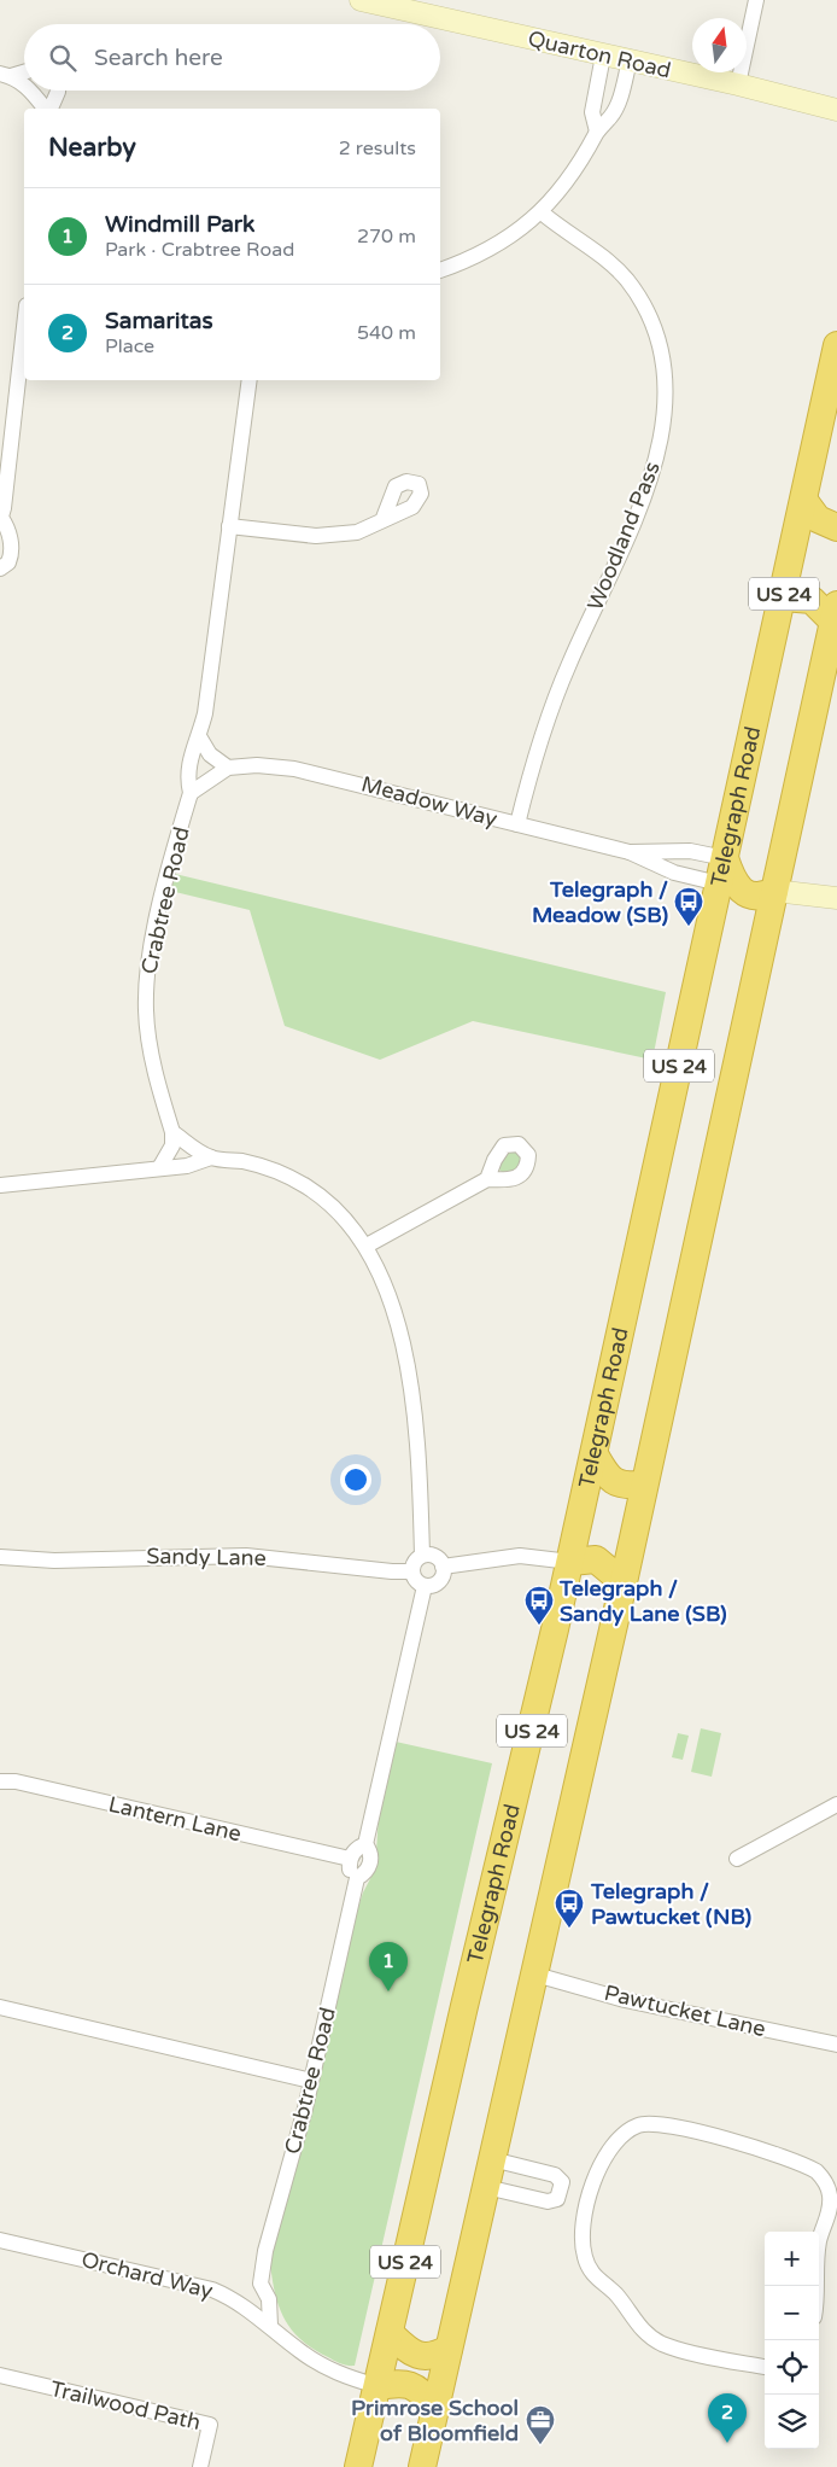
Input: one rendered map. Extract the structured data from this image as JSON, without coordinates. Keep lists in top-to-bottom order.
{
  "streets": {
    "highway": ["US 24", "Telegraph Road"],
    "street": [
      "Quarton Road",
      "Woodland Pass",
      "Meadow Way",
      "Crabtree Road",
      "Sandy Lane",
      "Lantern Lane",
      "Pawtucket Lane",
      "Orchard Way",
      "Trailwood Path"
    ]
  },
  "crossings": [
    ["Woodland Pass", "Meadow Way"],
    ["US 24", "Pawtucket Lane"],
    ["Meadow Way", "Telegraph Road"],
    ["Telegraph Road", "Orchard Way"],
    ["Crabtree Road", "Sandy Lane"],
    ["Crabtree Road", "Orchard Way"]
  ],
  "places": {
    "bus stop": ["Telegraph / Meadow (SB)", "Telegraph / Sandy Lane (SB)", "Telegraph / Pawtucket (NB)"],
    "office": ["Primrose School of Bloomfield"]
  },
  "north": "top",
  "page": {
    "search": "Search here",
    "heading": ["Nearby", "2 results"],
    "list": [
      {
        "mark": "1",
        "name": "Windmill Park",
        "note": "Park · Crabtree Road",
        "value": "270 m"
      },
      {
        "mark": "2",
        "name": "Samaritas",
        "note": "Place",
        "value": "540 m"
      }
    ],
    "pins": ["1", "2"],
    "map_buttons": ["+", "−"]
  }
}
